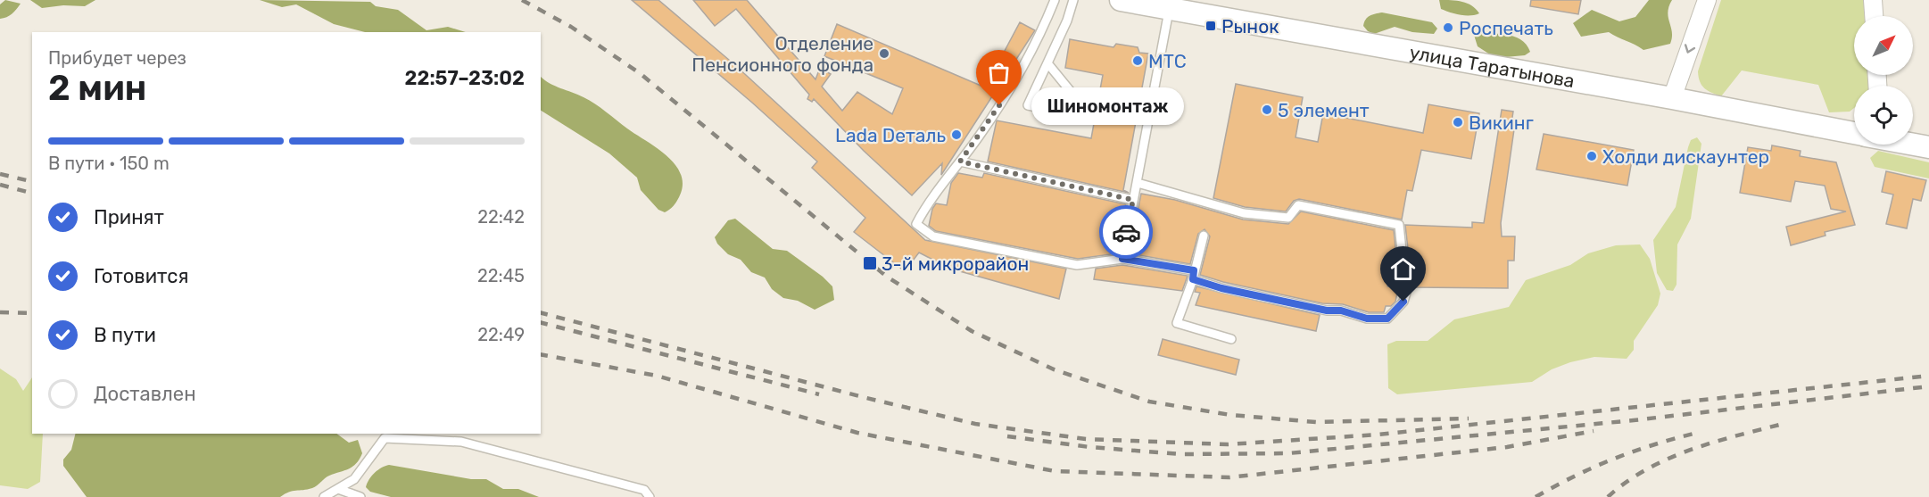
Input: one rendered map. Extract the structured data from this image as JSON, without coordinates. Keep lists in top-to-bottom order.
{
  "streets": {
    "street": ["улица Таратынова"]
  },
  "places": {
    "transit": ["Рынок", "3-й микрорайон"],
    "other": [
      "Роспечать",
      "Отделение Пенсионного фонда",
      "МТС",
      "Шиномонтаж",
      "5 элемент",
      "Викинг",
      "Lada Dеталь",
      "Холди дискаунтер"
    ]
  },
  "north": "top right",
  "page": {
    "heading": ["2 мин", "Прибудет через", "22:57–23:02"],
    "bubble": "Шиномонтаж",
    "bar": "В пути · 150 m",
    "list": [
      ["Принят", "22:42"],
      ["Готовится", "22:45"],
      ["В пути", "22:49"],
      "Доставлен"
    ]
  }
}
